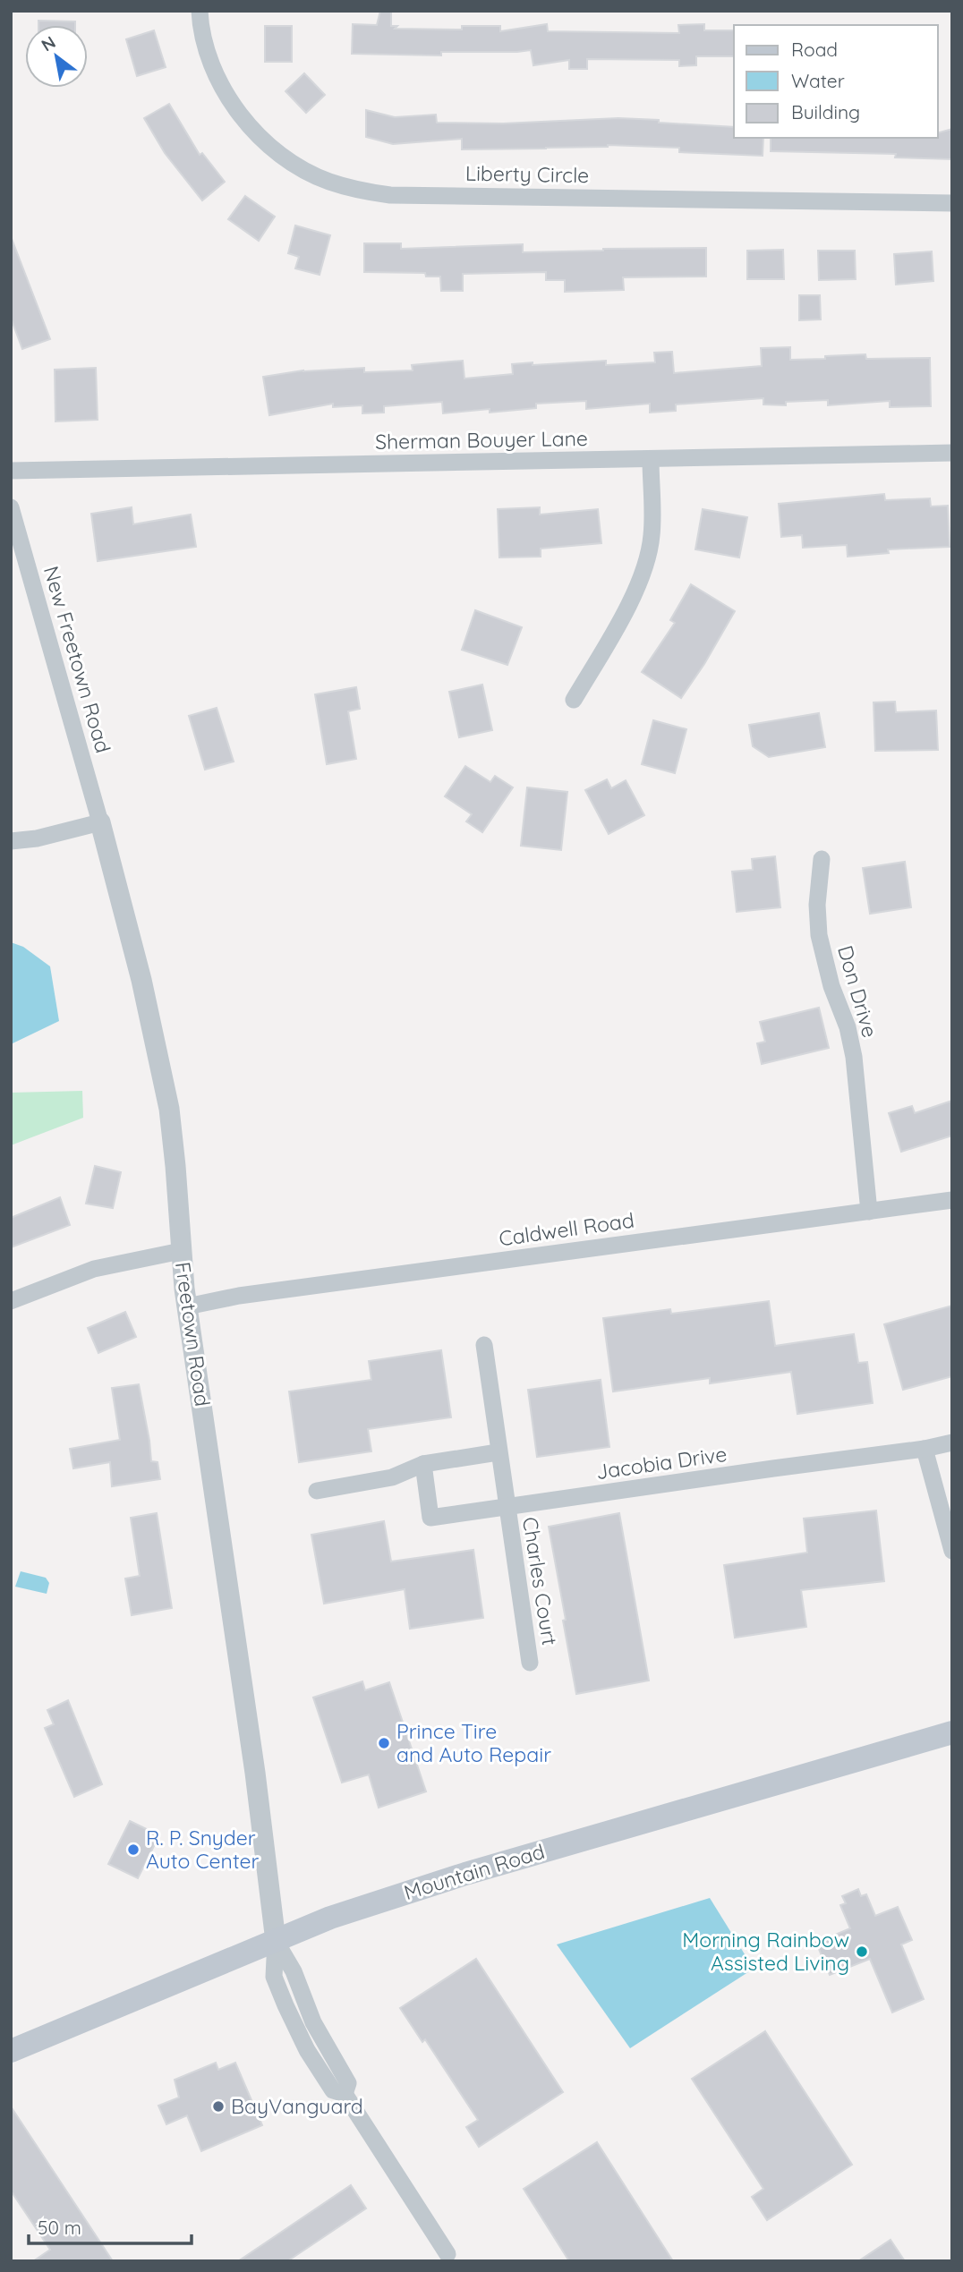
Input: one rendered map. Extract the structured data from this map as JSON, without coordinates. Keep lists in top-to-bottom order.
{
  "streets": {
    "main road": ["Mountain Road"],
    "street": [
      "Liberty Circle",
      "Sherman Bouyer Lane",
      "New Freetown Road",
      "Don Drive",
      "Caldwell Road",
      "Freetown Road",
      "Jacobia Drive",
      "Charles Court"
    ]
  },
  "crossings": [
    ["New Freetown Road", "Freetown Road"],
    ["Don Drive", "Caldwell Road"],
    ["Caldwell Road", "Freetown Road"],
    ["Freetown Road", "Mountain Road"],
    ["Jacobia Drive", "Charles Court"]
  ],
  "places": [
    "Prince Tire and Auto Repair",
    "R. P. Snyder Auto Center",
    "Morning Rainbow Assisted Living",
    "BayVanguard"
  ],
  "legend": ["Road", "Water", "Building"],
  "scale_bar": "50 m",
  "north": "top left"
}
